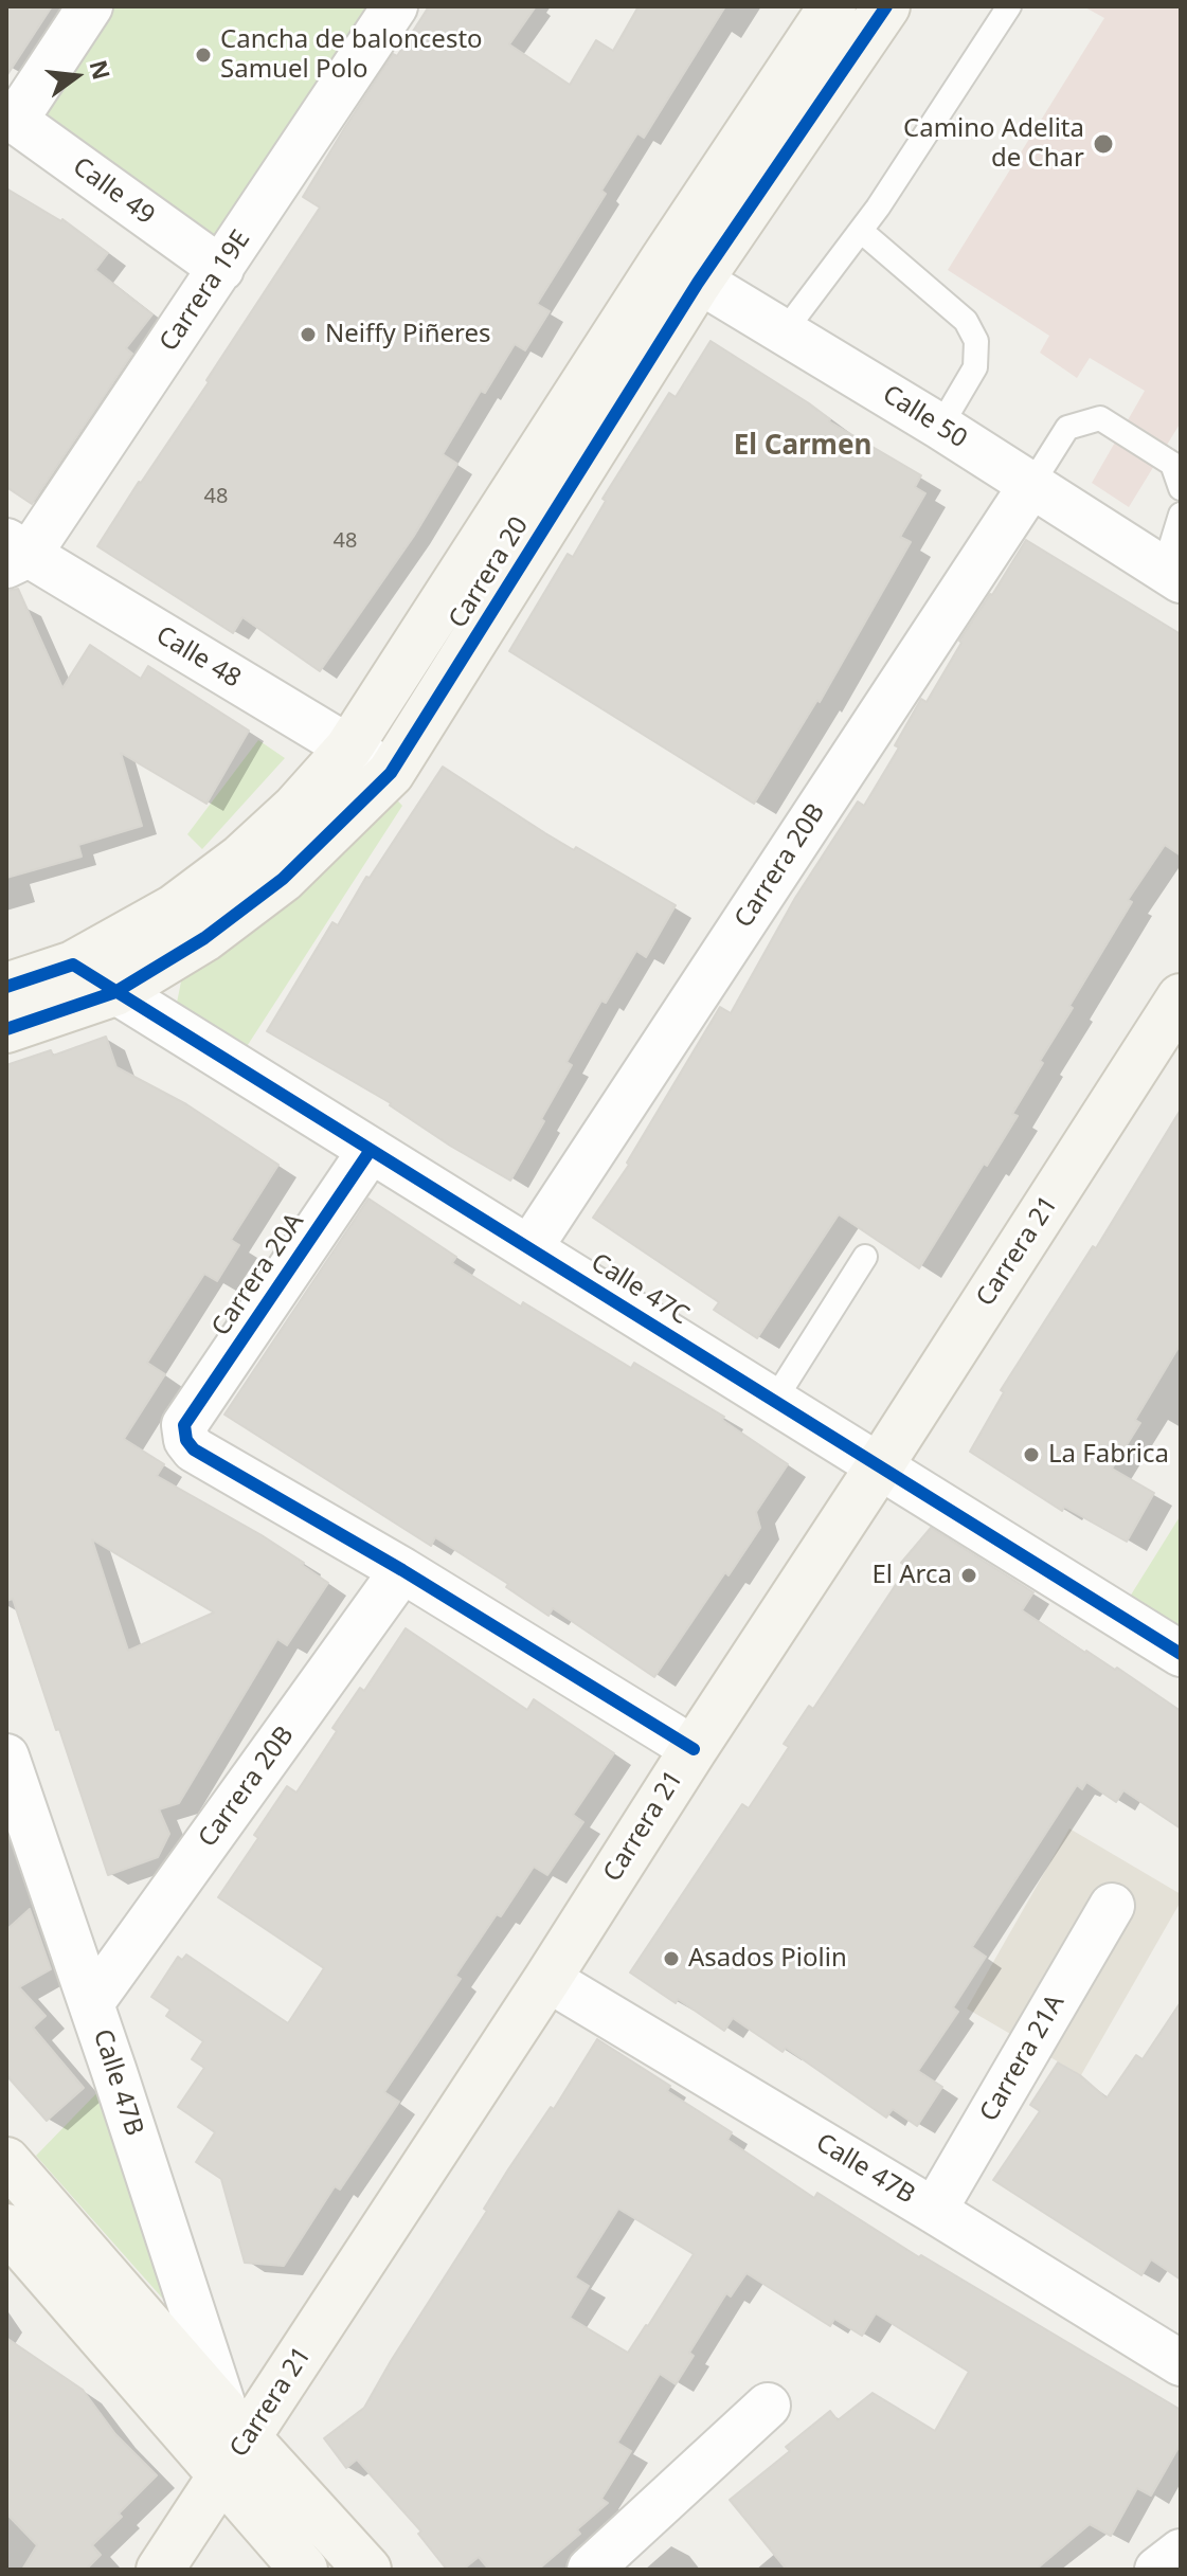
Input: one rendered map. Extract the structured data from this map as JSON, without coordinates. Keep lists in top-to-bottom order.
{
  "streets": {
    "main road": ["Carrera 20", "Carrera 21"],
    "street": [
      "Calle 49",
      "Carrera 19E",
      "Calle 50",
      "Calle 48",
      "Carrera 20B",
      "Carrera 20A",
      "Calle 47C",
      "Carrera 21A",
      "Calle 47B"
    ]
  },
  "crossings": [
    ["Calle 49", "Carrera 19E"],
    ["Carrera 19E", "Calle 48"],
    ["Calle 50", "Carrera 20"],
    ["Calle 50", "Carrera 20B"],
    ["Carrera 20", "Calle 48"],
    ["Carrera 20", "Calle 47C"],
    ["Carrera 20B", "Carrera 20A"],
    ["Carrera 20B", "Calle 47C"],
    ["Carrera 20B", "Calle 47B"],
    ["Carrera 21", "Calle 47C"],
    ["Carrera 21", "Calle 47B"],
    ["Carrera 20A", "Calle 47C"],
    ["Carrera 21A", "Calle 47B"]
  ],
  "districts": ["El Carmen"],
  "places": [
    "Cancha de baloncesto Samuel Polo",
    "Camino Adelita de Char",
    "Neiffy Piñeres",
    "La Fabrica",
    "El Arca",
    "Asados Piolin"
  ],
  "house_numbers": ["48", "48"],
  "north": "right"
}
